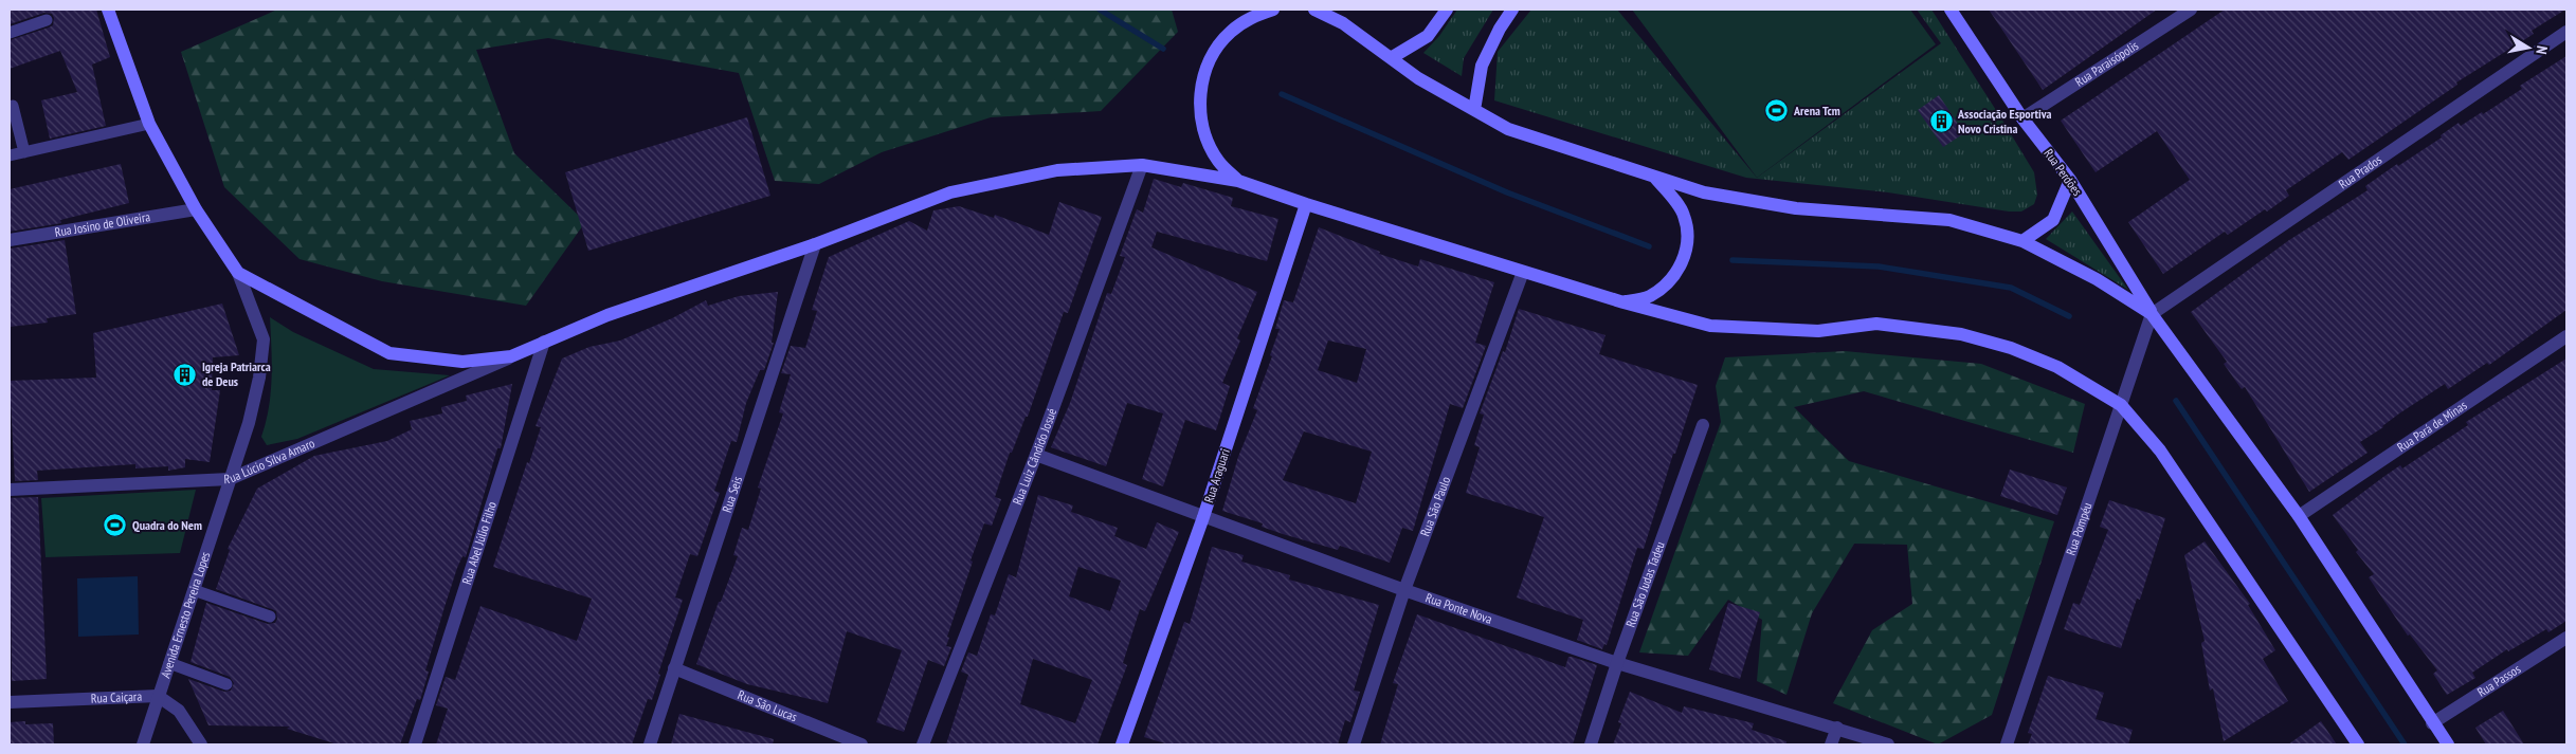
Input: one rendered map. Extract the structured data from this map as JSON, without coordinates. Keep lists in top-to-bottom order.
{
  "streets": {
    "main road": ["Rua Perdões", "Rua Araguari"],
    "street": [
      "Rua Paraisópolis",
      "Rua Prados",
      "Rua Josino de Oliveira",
      "Rua Pará de Minas",
      "Rua Luiz Cândido Josué",
      "Rua Lúcio Silva Amaro",
      "Rua Seis",
      "Rua São Paulo",
      "Rua Pompéu",
      "Rua Abel Júlio Filho",
      "Rua São Judas Tadeu",
      "Rua Ponte Nova",
      "Avenida Ernesto Pereira Lopes",
      "Rua Passos",
      "Rua Caiçara",
      "Rua São Lucas"
    ]
  },
  "crossings": [
    ["Rua Paraisópolis", "Rua Perdões"],
    ["Rua Perdões", "Rua Prados"],
    ["Rua Perdões", "Rua Pará de Minas"],
    ["Rua Perdões", "Rua Pompéu"],
    ["Rua Perdões", "Rua Passos"],
    ["Rua Prados", "Rua Pompéu"],
    ["Rua Luiz Cândido Josué", "Rua Ponte Nova"],
    ["Rua Lúcio Silva Amaro", "Avenida Ernesto Pereira Lopes"],
    ["Rua Araguari", "Rua Ponte Nova"],
    ["Rua Seis", "Rua São Lucas"],
    ["Rua São Paulo", "Rua Ponte Nova"],
    ["Rua São Judas Tadeu", "Rua Ponte Nova"],
    ["Avenida Ernesto Pereira Lopes", "Rua Caiçara"]
  ],
  "places": {
    "sports": ["Arena Tcm", "Quadra do Nem"],
    "building": ["Associação Esportiva Novo Cristina", "Igreja Patriarca de Deus"]
  },
  "north": "right"
}
